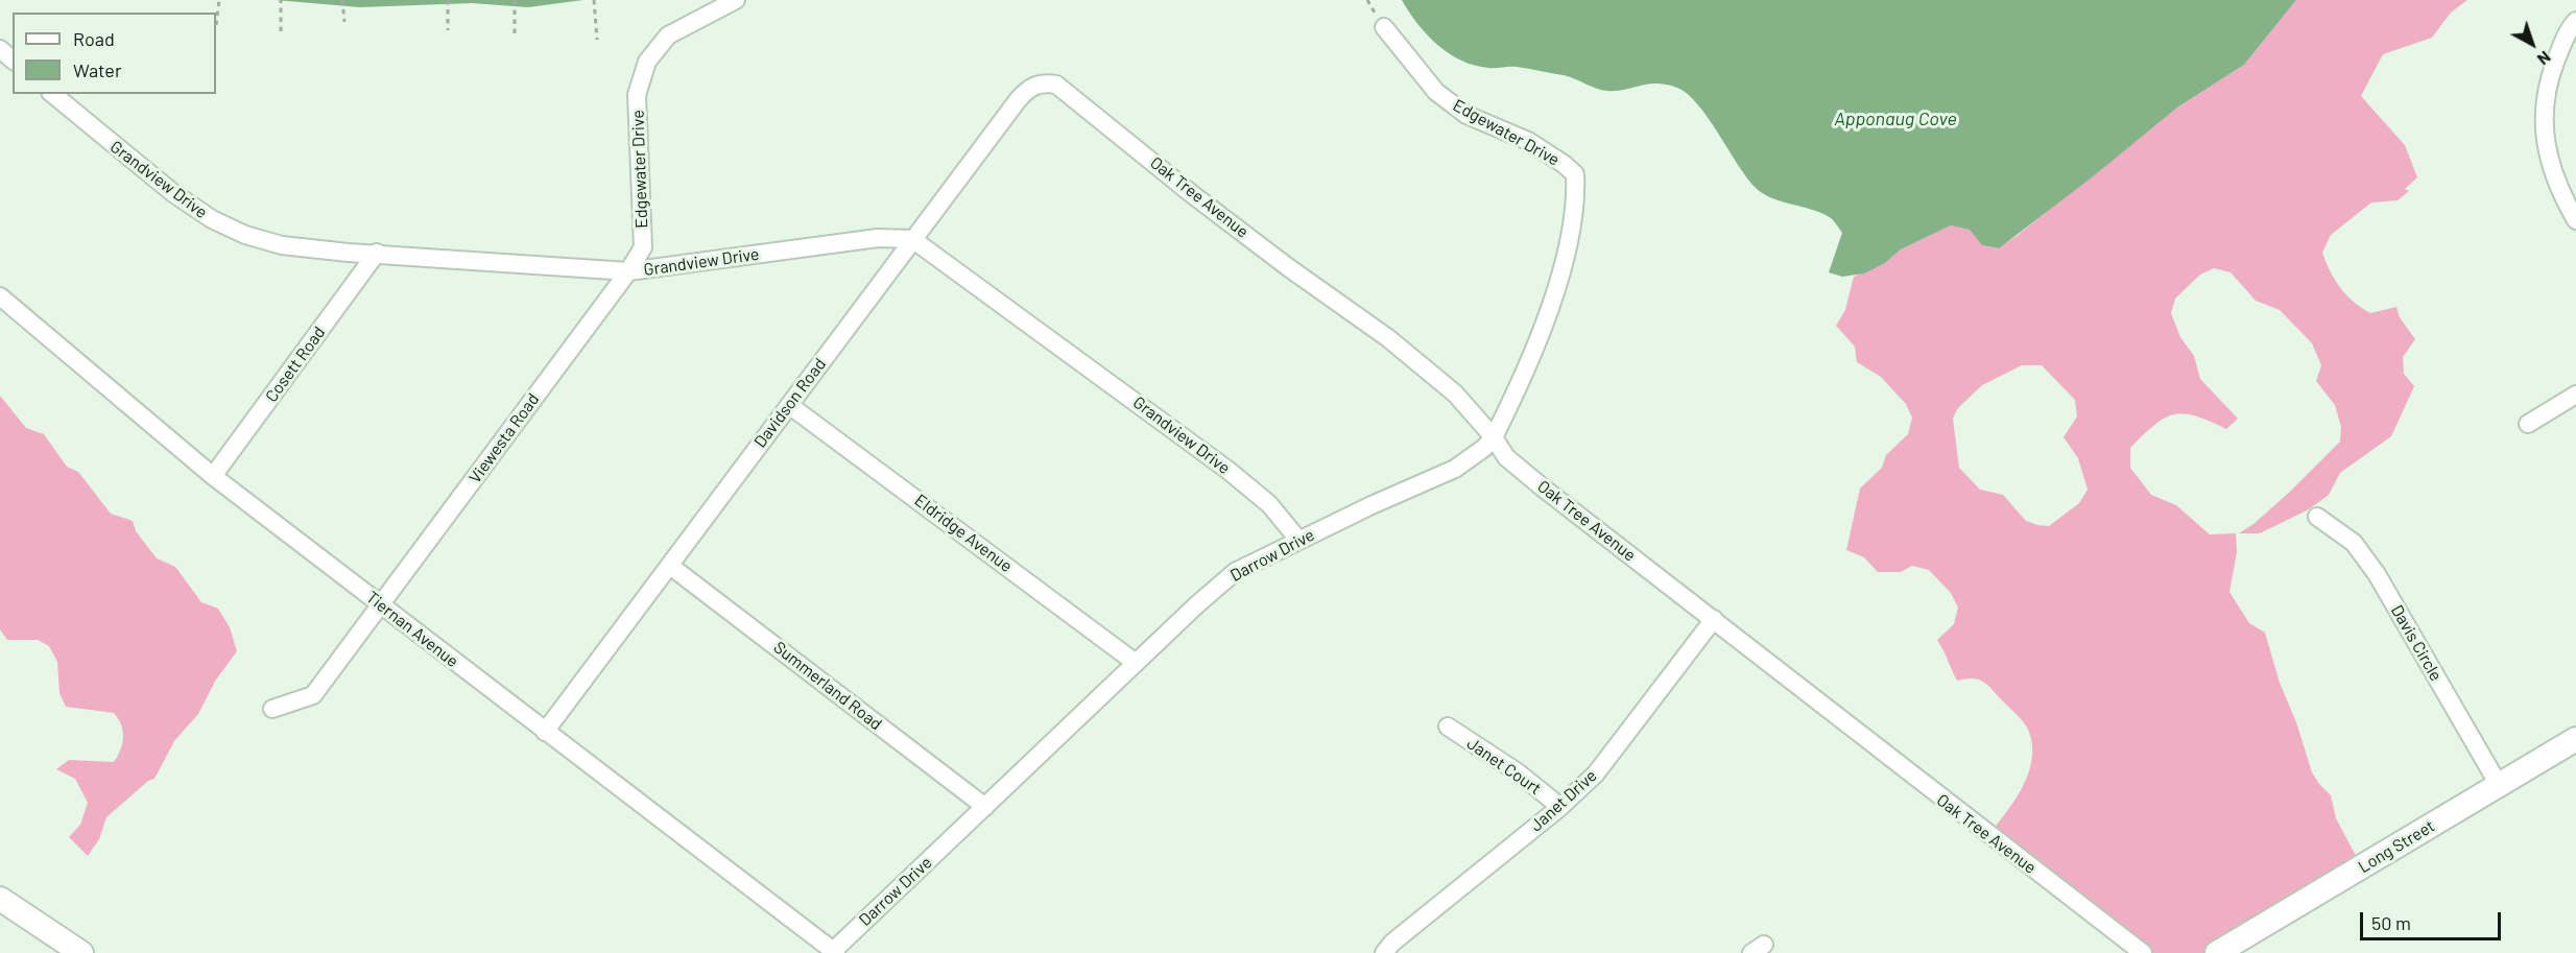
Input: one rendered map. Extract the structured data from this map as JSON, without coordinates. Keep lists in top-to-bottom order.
{
  "streets": {
    "street": [
      "Edgewater Drive",
      "Grandview Drive",
      "Oak Tree Avenue",
      "Cosett Road",
      "Davidson Road",
      "Viewesta Road",
      "Eldridge Avenue",
      "Darrow Drive",
      "Tiernan Avenue",
      "Davis Circle",
      "Summerland Road",
      "Janet Court",
      "Janet Drive",
      "Long Street"
    ]
  },
  "crossings": [
    ["Edgewater Drive", "Grandview Drive"],
    ["Edgewater Drive", "Viewesta Road"],
    ["Edgewater Drive", "Darrow Drive"],
    ["Grandview Drive", "Cosett Road"],
    ["Grandview Drive", "Davidson Road"],
    ["Grandview Drive", "Viewesta Road"],
    ["Grandview Drive", "Darrow Drive"],
    ["Oak Tree Avenue", "Davidson Road"],
    ["Oak Tree Avenue", "Darrow Drive"],
    ["Oak Tree Avenue", "Janet Drive"],
    ["Cosett Road", "Tiernan Avenue"],
    ["Davidson Road", "Eldridge Avenue"],
    ["Davidson Road", "Tiernan Avenue"],
    ["Davidson Road", "Summerland Road"],
    ["Viewesta Road", "Tiernan Avenue"],
    ["Eldridge Avenue", "Darrow Drive"],
    ["Darrow Drive", "Tiernan Avenue"],
    ["Darrow Drive", "Summerland Road"],
    ["Davis Circle", "Long Street"],
    ["Janet Court", "Janet Drive"]
  ],
  "water": ["Apponaug Cove"],
  "legend": ["Road", "Water"],
  "scale_bar": "50 m",
  "north": "bottom right"
}
